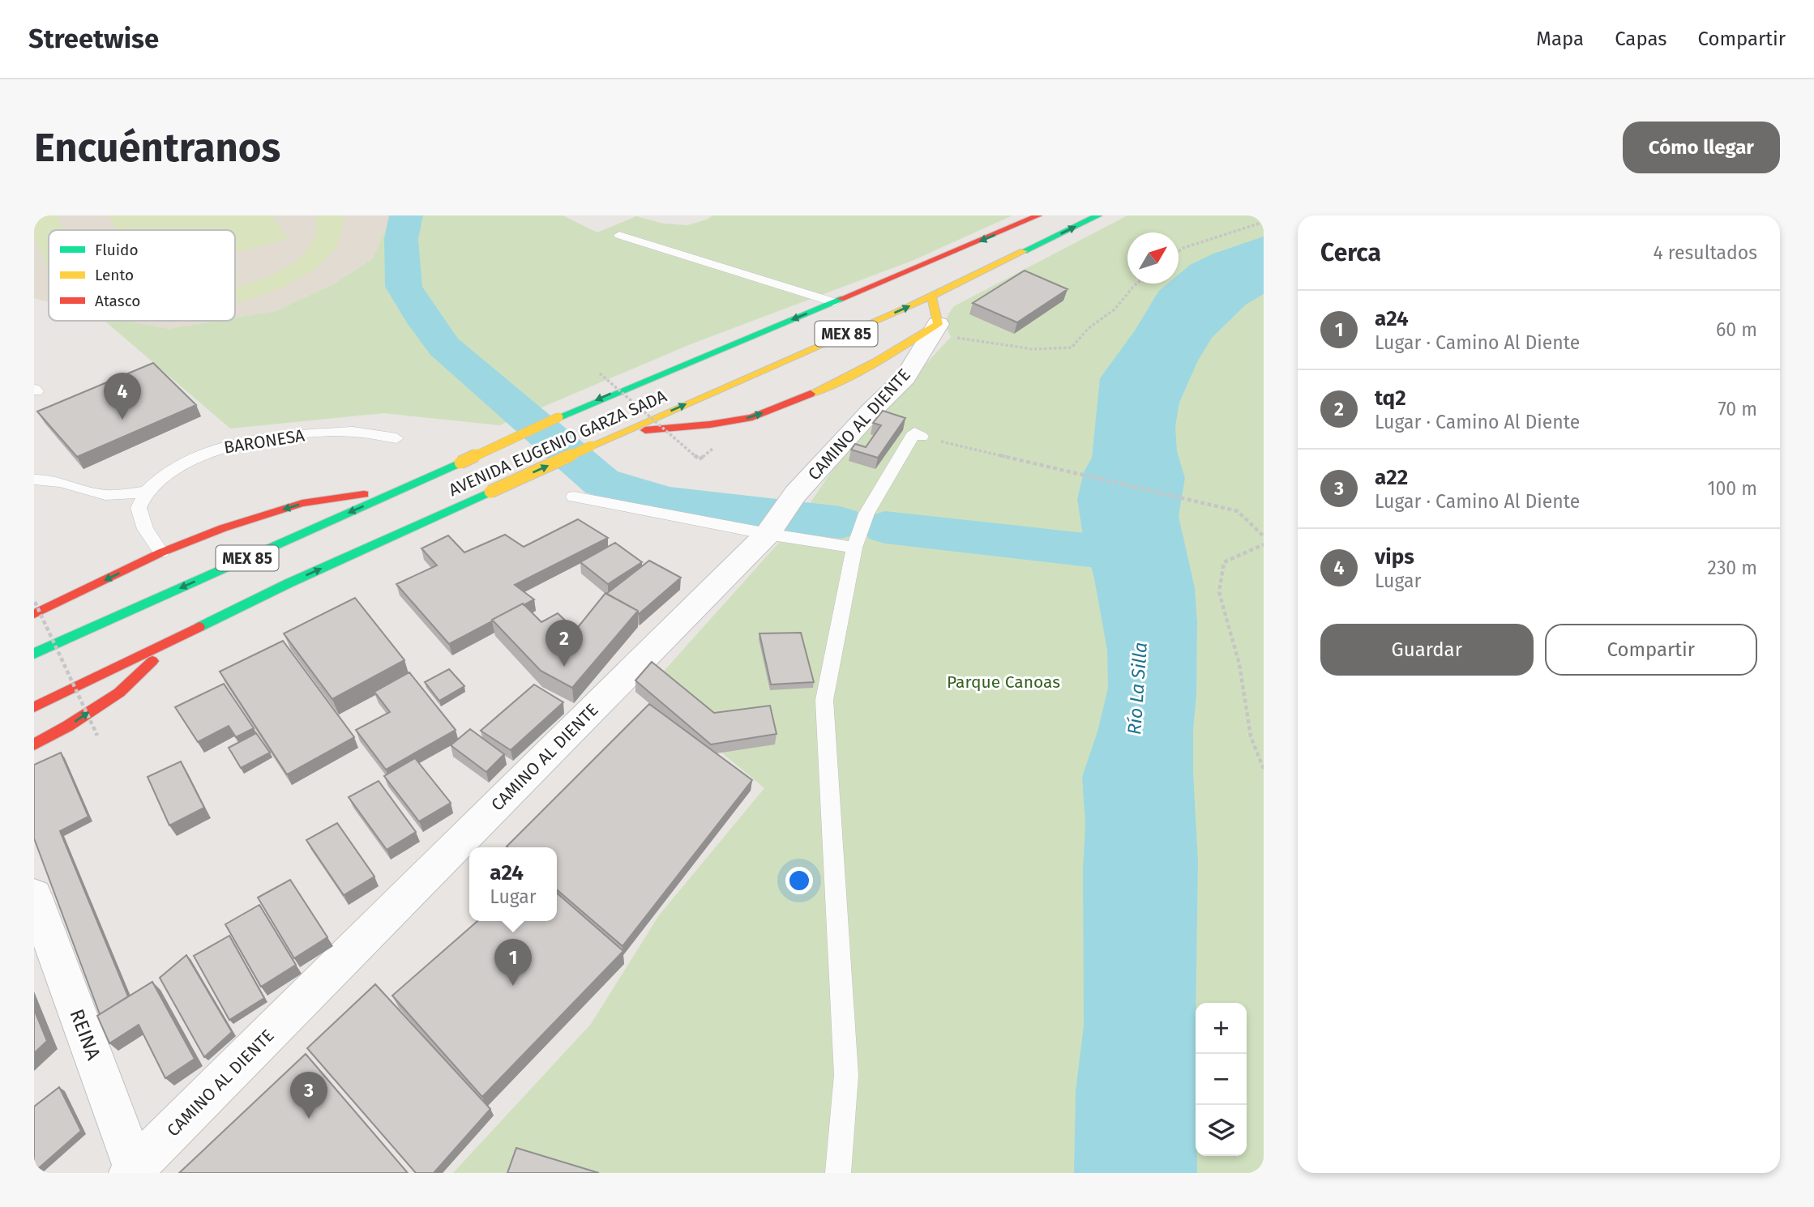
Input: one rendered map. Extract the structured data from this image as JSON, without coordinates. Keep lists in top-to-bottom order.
{
  "streets": {
    "highway": ["MEX 85", "AVENIDA EUGENIO GARZA SADA"],
    "street": ["CAMINO AL DIENTE", "REINA"],
    "lane": ["BARONESA"]
  },
  "crossings": [
    ["CAMINO AL DIENTE", "REINA"]
  ],
  "water": ["Río La Silla"],
  "parks": ["Parque Canoas"],
  "legend": ["Fluido", "Lento", "Atasco"],
  "north": "top right",
  "page": {
    "header": "Streetwise",
    "nav": ["Mapa", "Capas", "Compartir"],
    "buttons": [
      "Cómo llegar",
      ["Guardar", "Compartir"]
    ],
    "title": "Encuéntranos",
    "heading": ["Cerca", "4 resultados"],
    "list": [
      {
        "mark": "1",
        "name": "a24",
        "note": "Lugar · Camino Al Diente",
        "value": "60 m"
      },
      {
        "mark": "2",
        "name": "tq2",
        "note": "Lugar · Camino Al Diente",
        "value": "70 m"
      },
      {
        "mark": "3",
        "name": "a22",
        "note": "Lugar · Camino Al Diente",
        "value": "100 m"
      },
      {
        "mark": "4",
        "name": "vips",
        "note": "Lugar",
        "value": "230 m"
      }
    ],
    "pins": [
      "4",
      "2",
      "1",
      "3"
    ],
    "popup": ["a24", "Lugar"],
    "map_buttons": ["+", "−"]
  }
}
